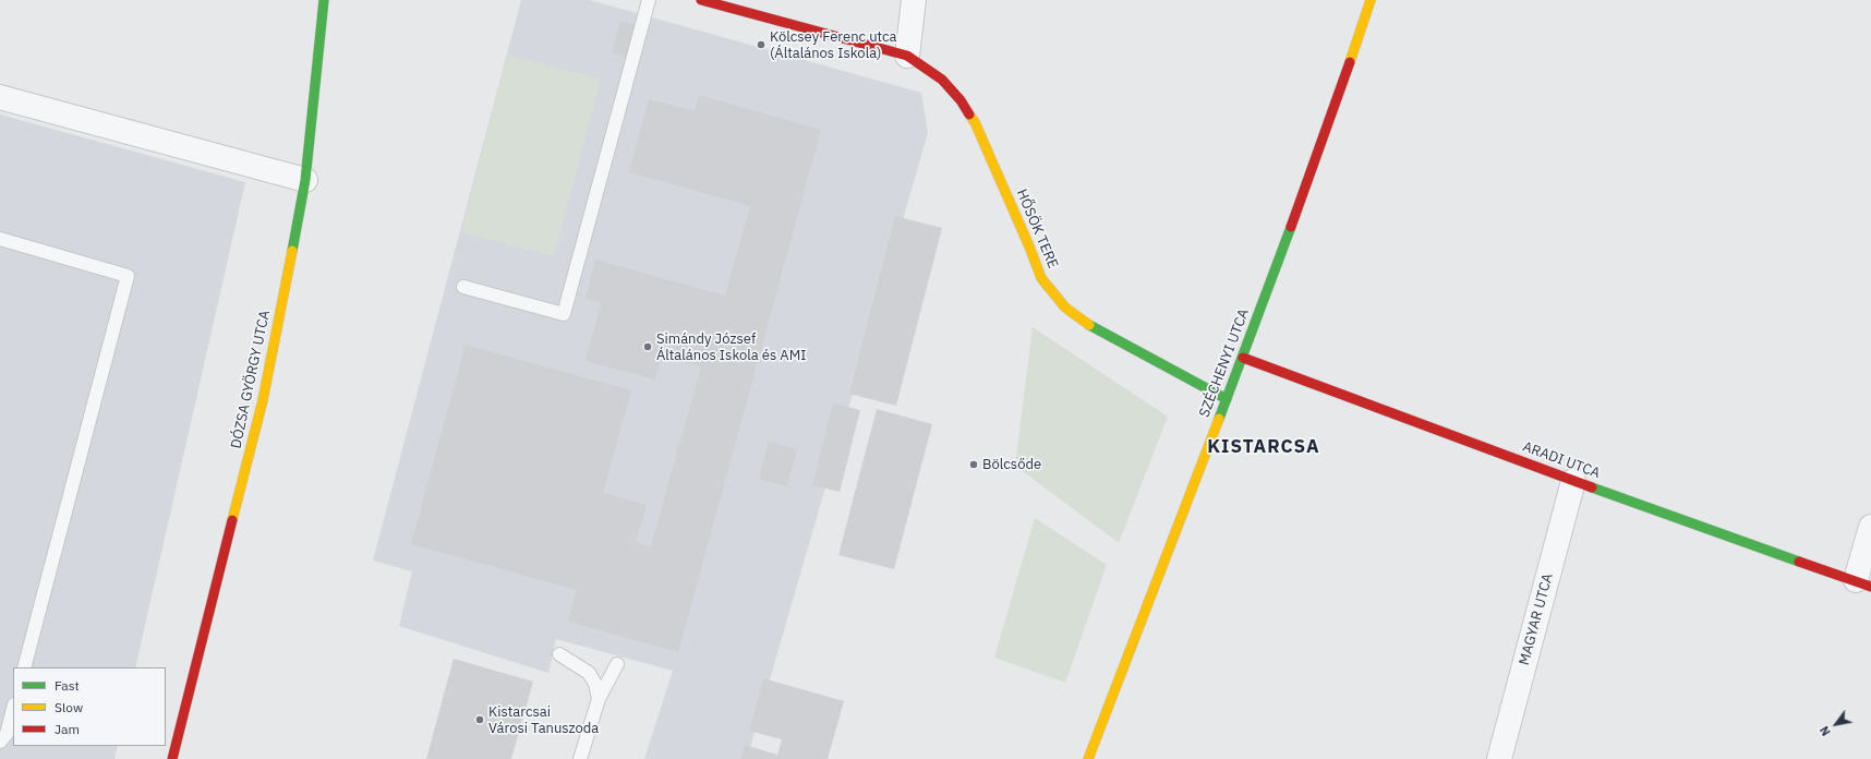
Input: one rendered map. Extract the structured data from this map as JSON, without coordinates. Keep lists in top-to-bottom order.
{
  "streets": {
    "street": [
      "HŐSÖK TERE",
      "SZÉCHENYI UTCA",
      "DÓZSA GYÖRGY UTCA",
      "ARADI UTCA",
      "MAGYAR UTCA"
    ]
  },
  "crossings": [
    ["HŐSÖK TERE", "SZÉCHENYI UTCA"],
    ["SZÉCHENYI UTCA", "ARADI UTCA"],
    ["ARADI UTCA", "MAGYAR UTCA"]
  ],
  "districts": ["KISTARCSA"],
  "places": [
    "Kölcsey Ferenc utca (Általános Iskola)",
    "Simándy József Általános Iskola és AMI",
    "Bölcsőde",
    "Kistarcsai Városi Tanuszoda"
  ],
  "legend": ["Fast", "Slow", "Jam"],
  "north": "bottom left"
}
